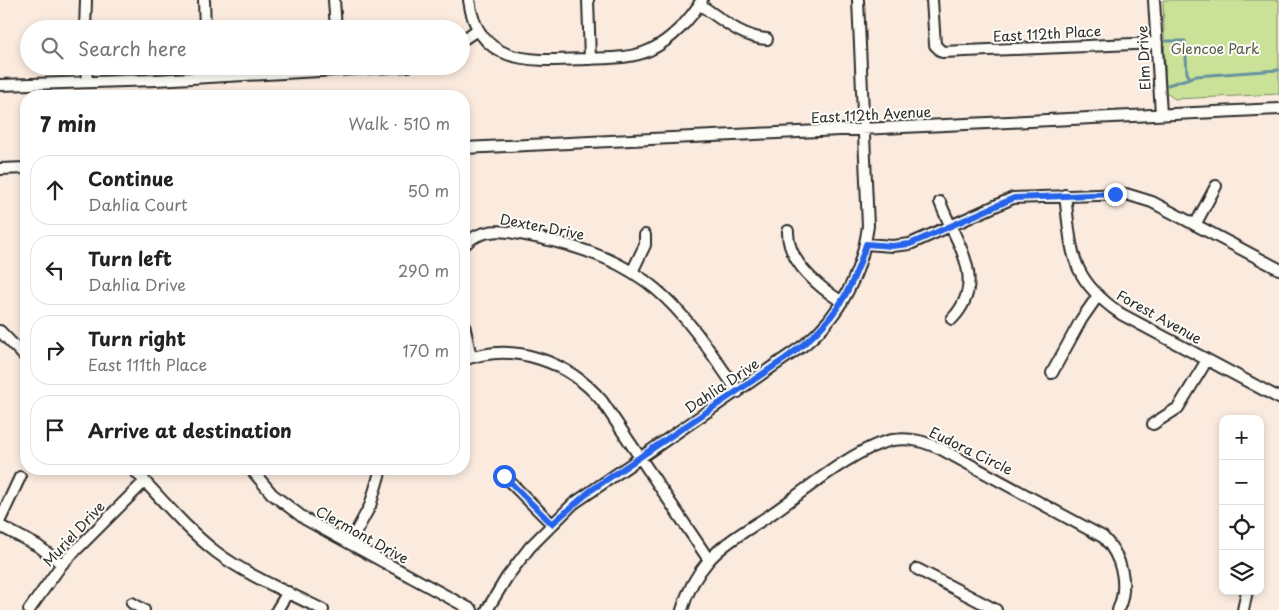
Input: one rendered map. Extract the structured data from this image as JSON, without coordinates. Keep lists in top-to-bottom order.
{
  "streets": {
    "street": [
      "East 112th Place",
      "Elm Drive",
      "East 112th Avenue",
      "Dexter Drive",
      "Forest Avenue",
      "Dahlia Drive",
      "Eudora Circle",
      "Muriel Drive",
      "Clermont Drive"
    ]
  },
  "crossings": [
    ["East 112th Place", "Elm Drive"],
    ["Elm Drive", "East 112th Avenue"],
    ["East 112th Avenue", "Dahlia Drive"],
    ["Dexter Drive", "Dahlia Drive"]
  ],
  "parks": ["Glencoe Park"],
  "page": {
    "search": "Search here",
    "heading": ["7 min", "Walk · 510 m"],
    "list": [
      ["Continue", "Dahlia Court", "50 m"],
      ["Turn left", "Dahlia Drive", "290 m"],
      ["Turn right", "East 111th Place", "170 m"],
      "Arrive at destination"
    ],
    "map_buttons": ["+", "−"]
  }
}
